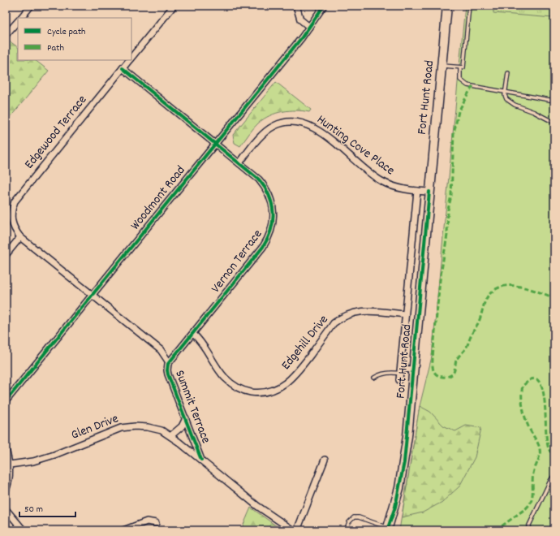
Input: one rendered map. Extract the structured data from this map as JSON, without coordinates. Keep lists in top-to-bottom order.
{
  "streets": {
    "main road": ["Fort Hunt Road"],
    "street": [
      "Edgewood Terrace",
      "Hunting Cove Place",
      "Woodmont Road",
      "Vernon Terrace",
      "Edgehill Drive",
      "Summit Terrace",
      "Glen Drive"
    ]
  },
  "crossings": [
    ["Fort Hunt Road", "Hunting Cove Place"],
    ["Fort Hunt Road", "Edgehill Drive"],
    ["Edgewood Terrace", "Vernon Terrace"],
    ["Edgewood Terrace", "Summit Terrace"],
    ["Hunting Cove Place", "Vernon Terrace"],
    ["Woodmont Road", "Vernon Terrace"],
    ["Woodmont Road", "Summit Terrace"],
    ["Vernon Terrace", "Edgehill Drive"],
    ["Vernon Terrace", "Summit Terrace"],
    ["Summit Terrace", "Glen Drive"]
  ],
  "legend": ["Cycle path", "Path"],
  "scale_bar": "50 m"
}
